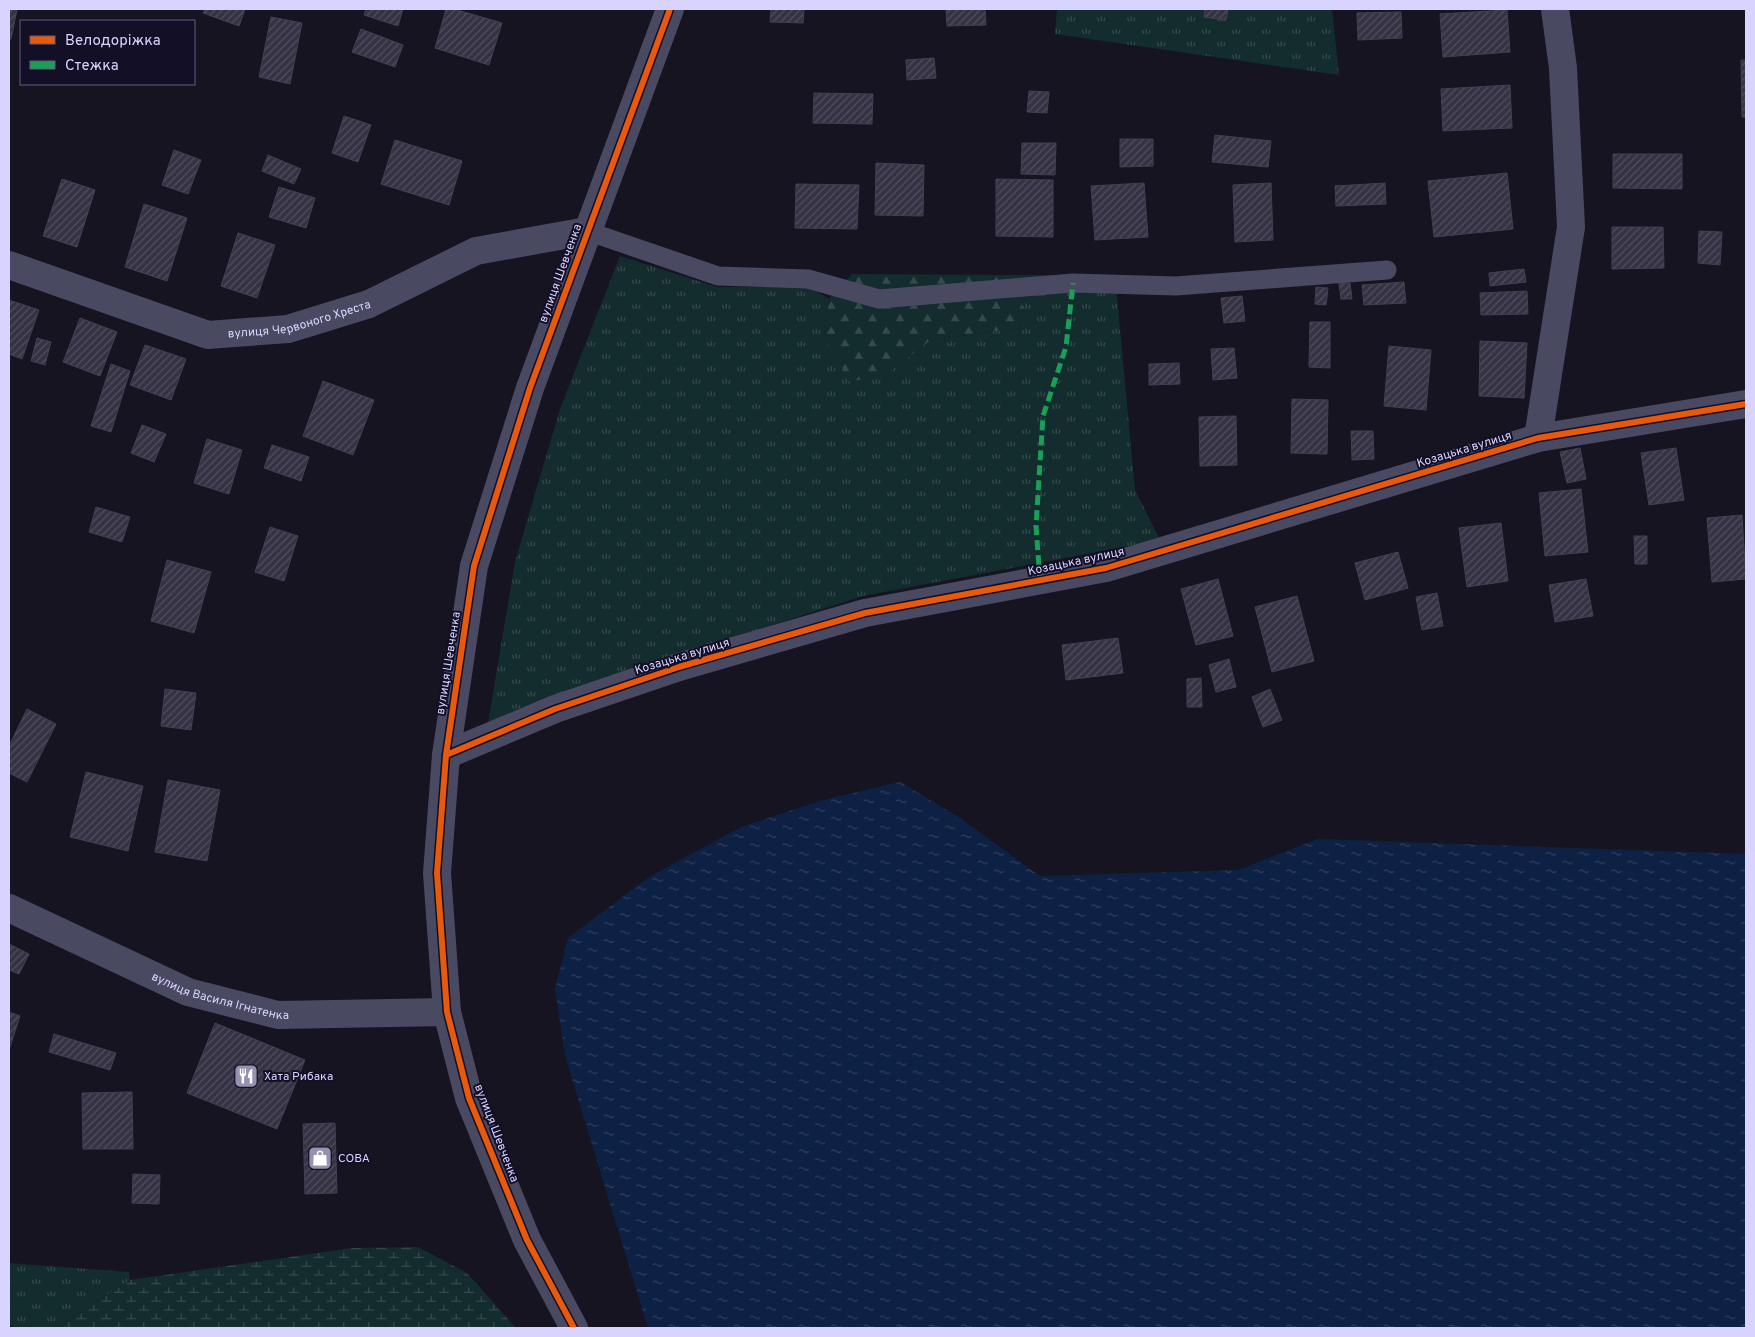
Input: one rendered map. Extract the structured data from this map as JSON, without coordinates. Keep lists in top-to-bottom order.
{
  "streets": {
    "street": [
      "вулиця Шевченка",
      "вулиця Червоного Хреста",
      "Козацька вулиця",
      "вулиця Василя Ігнатенка"
    ]
  },
  "crossings": [
    ["вулиця Шевченка", "вулиця Червоного Хреста"],
    ["вулиця Шевченка", "Козацька вулиця"],
    ["вулиця Шевченка", "вулиця Василя Ігнатенка"]
  ],
  "places": {
    "restaurant": ["Хата Рибака"],
    "shop": ["СОВА"]
  },
  "legend": ["Велодоріжка", "Стежка"]
}
